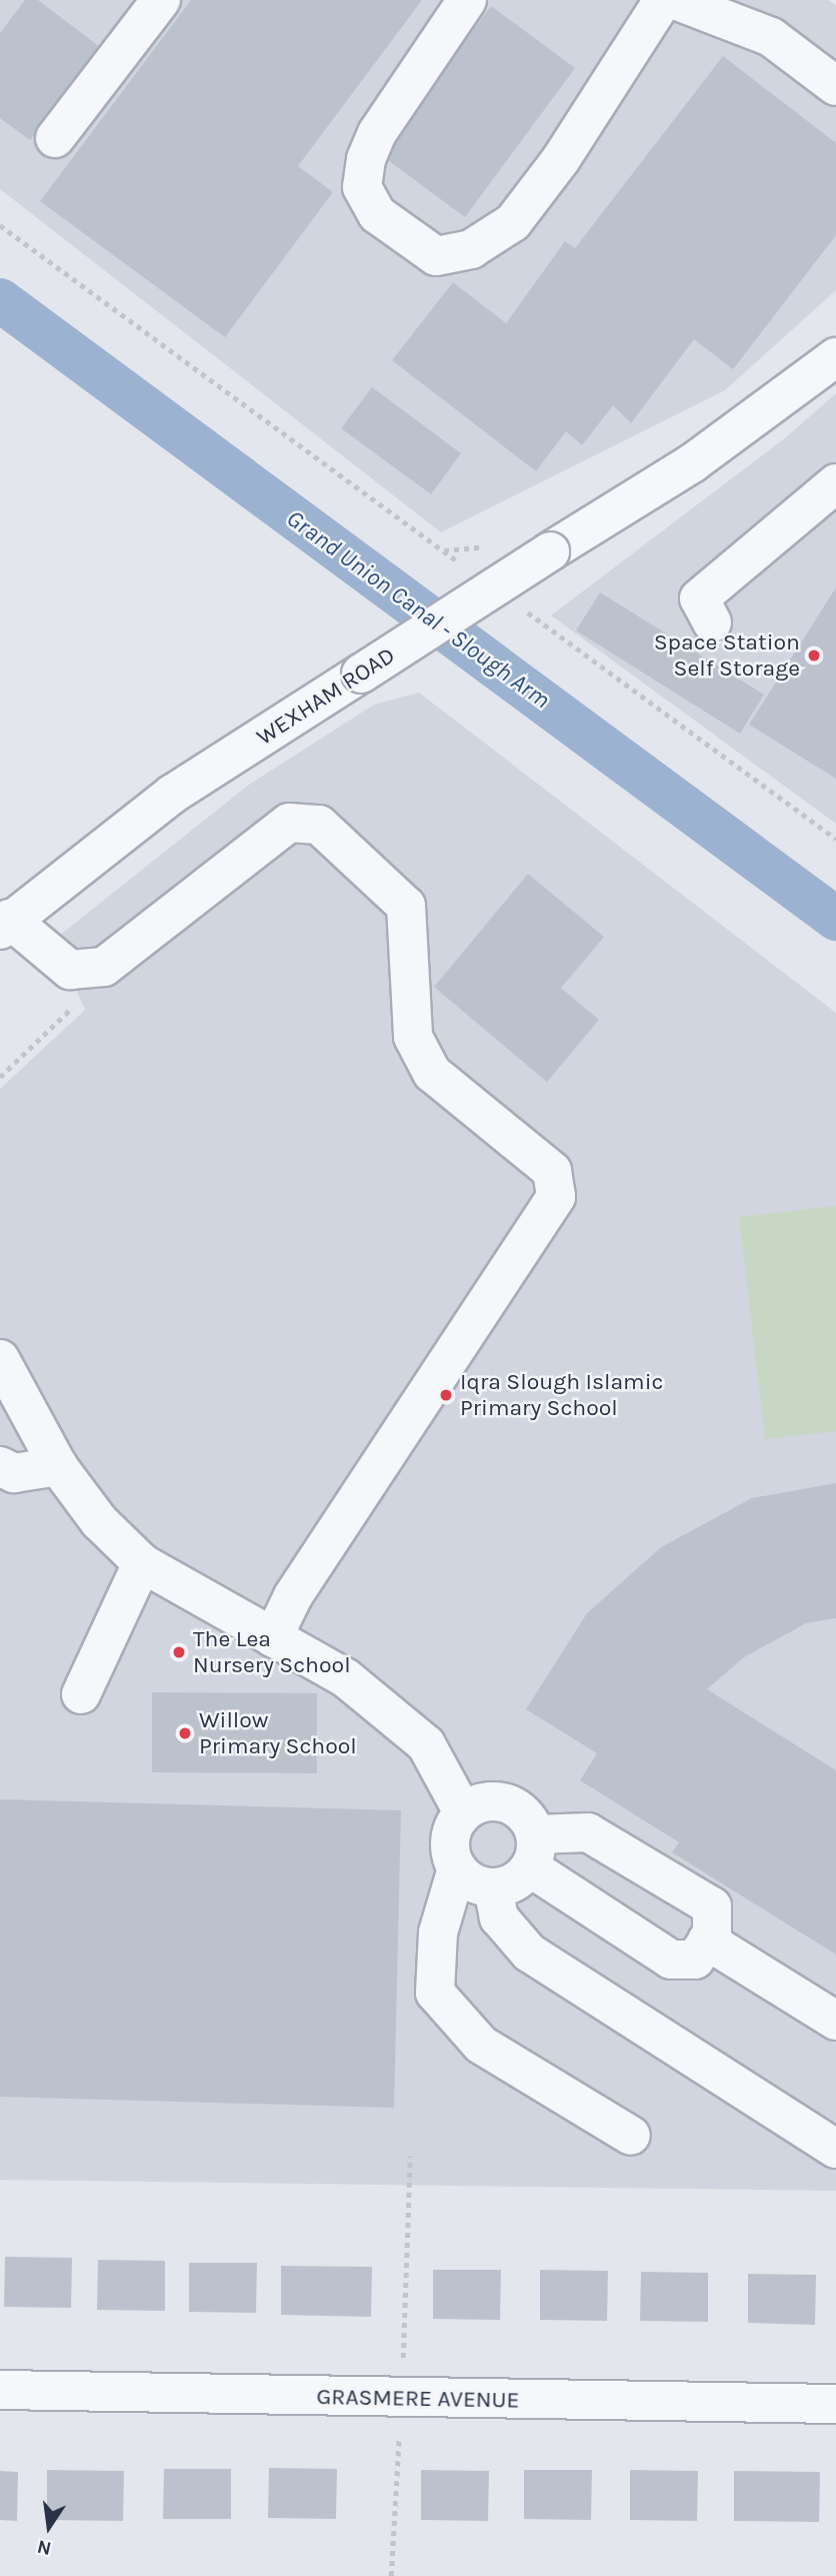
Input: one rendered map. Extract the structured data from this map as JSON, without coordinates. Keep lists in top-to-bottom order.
{
  "streets": {
    "street": ["WEXHAM ROAD", "GRASMERE AVENUE"]
  },
  "water": ["Grand Union Canal - Slough Arm"],
  "places": [
    "Space Station Self Storage",
    "Iqra Slough Islamic Primary School",
    "The Lea Nursery School",
    "Willow Primary School"
  ],
  "north": "bottom"
}
